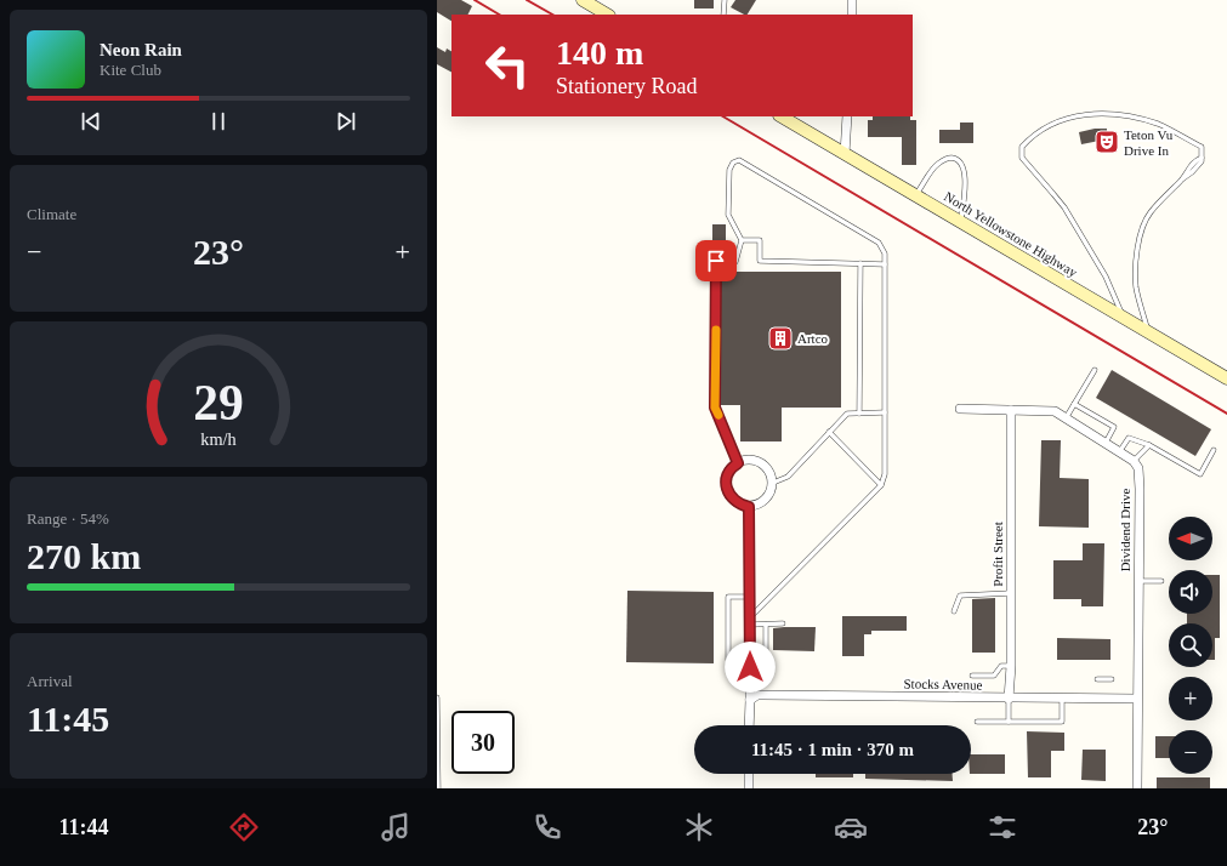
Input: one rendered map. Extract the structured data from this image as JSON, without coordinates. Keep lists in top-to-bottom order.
{
  "streets": {
    "main road": ["North Yellowstone Highway"],
    "street": ["Dividend Drive", "Profit Street", "Stocks Avenue"]
  },
  "crossings": [
    ["Dividend Drive", "Stocks Avenue"],
    ["Profit Street", "Stocks Avenue"]
  ],
  "places": {
    "theatre": ["Teton Vu Drive In"],
    "building": ["Artco"]
  },
  "north": "left",
  "page": {
    "turn": ["140 m", "Stationery Road"],
    "song": ["Neon Rain", "Kite Club"],
    "tile": [
      "Climate",
      ["Range · 54%", "270 km"],
      ["Arrival", "11:45"]
    ],
    "heat": ["−", "23°", "+"],
    "map_buttons": ["+", "−"],
    "limit": "30",
    "trip": "11:45 · 1 min · 370 m",
    "tabs": ["11:44", "23°"],
    "gauge": ["29", "km/h"]
  }
}
